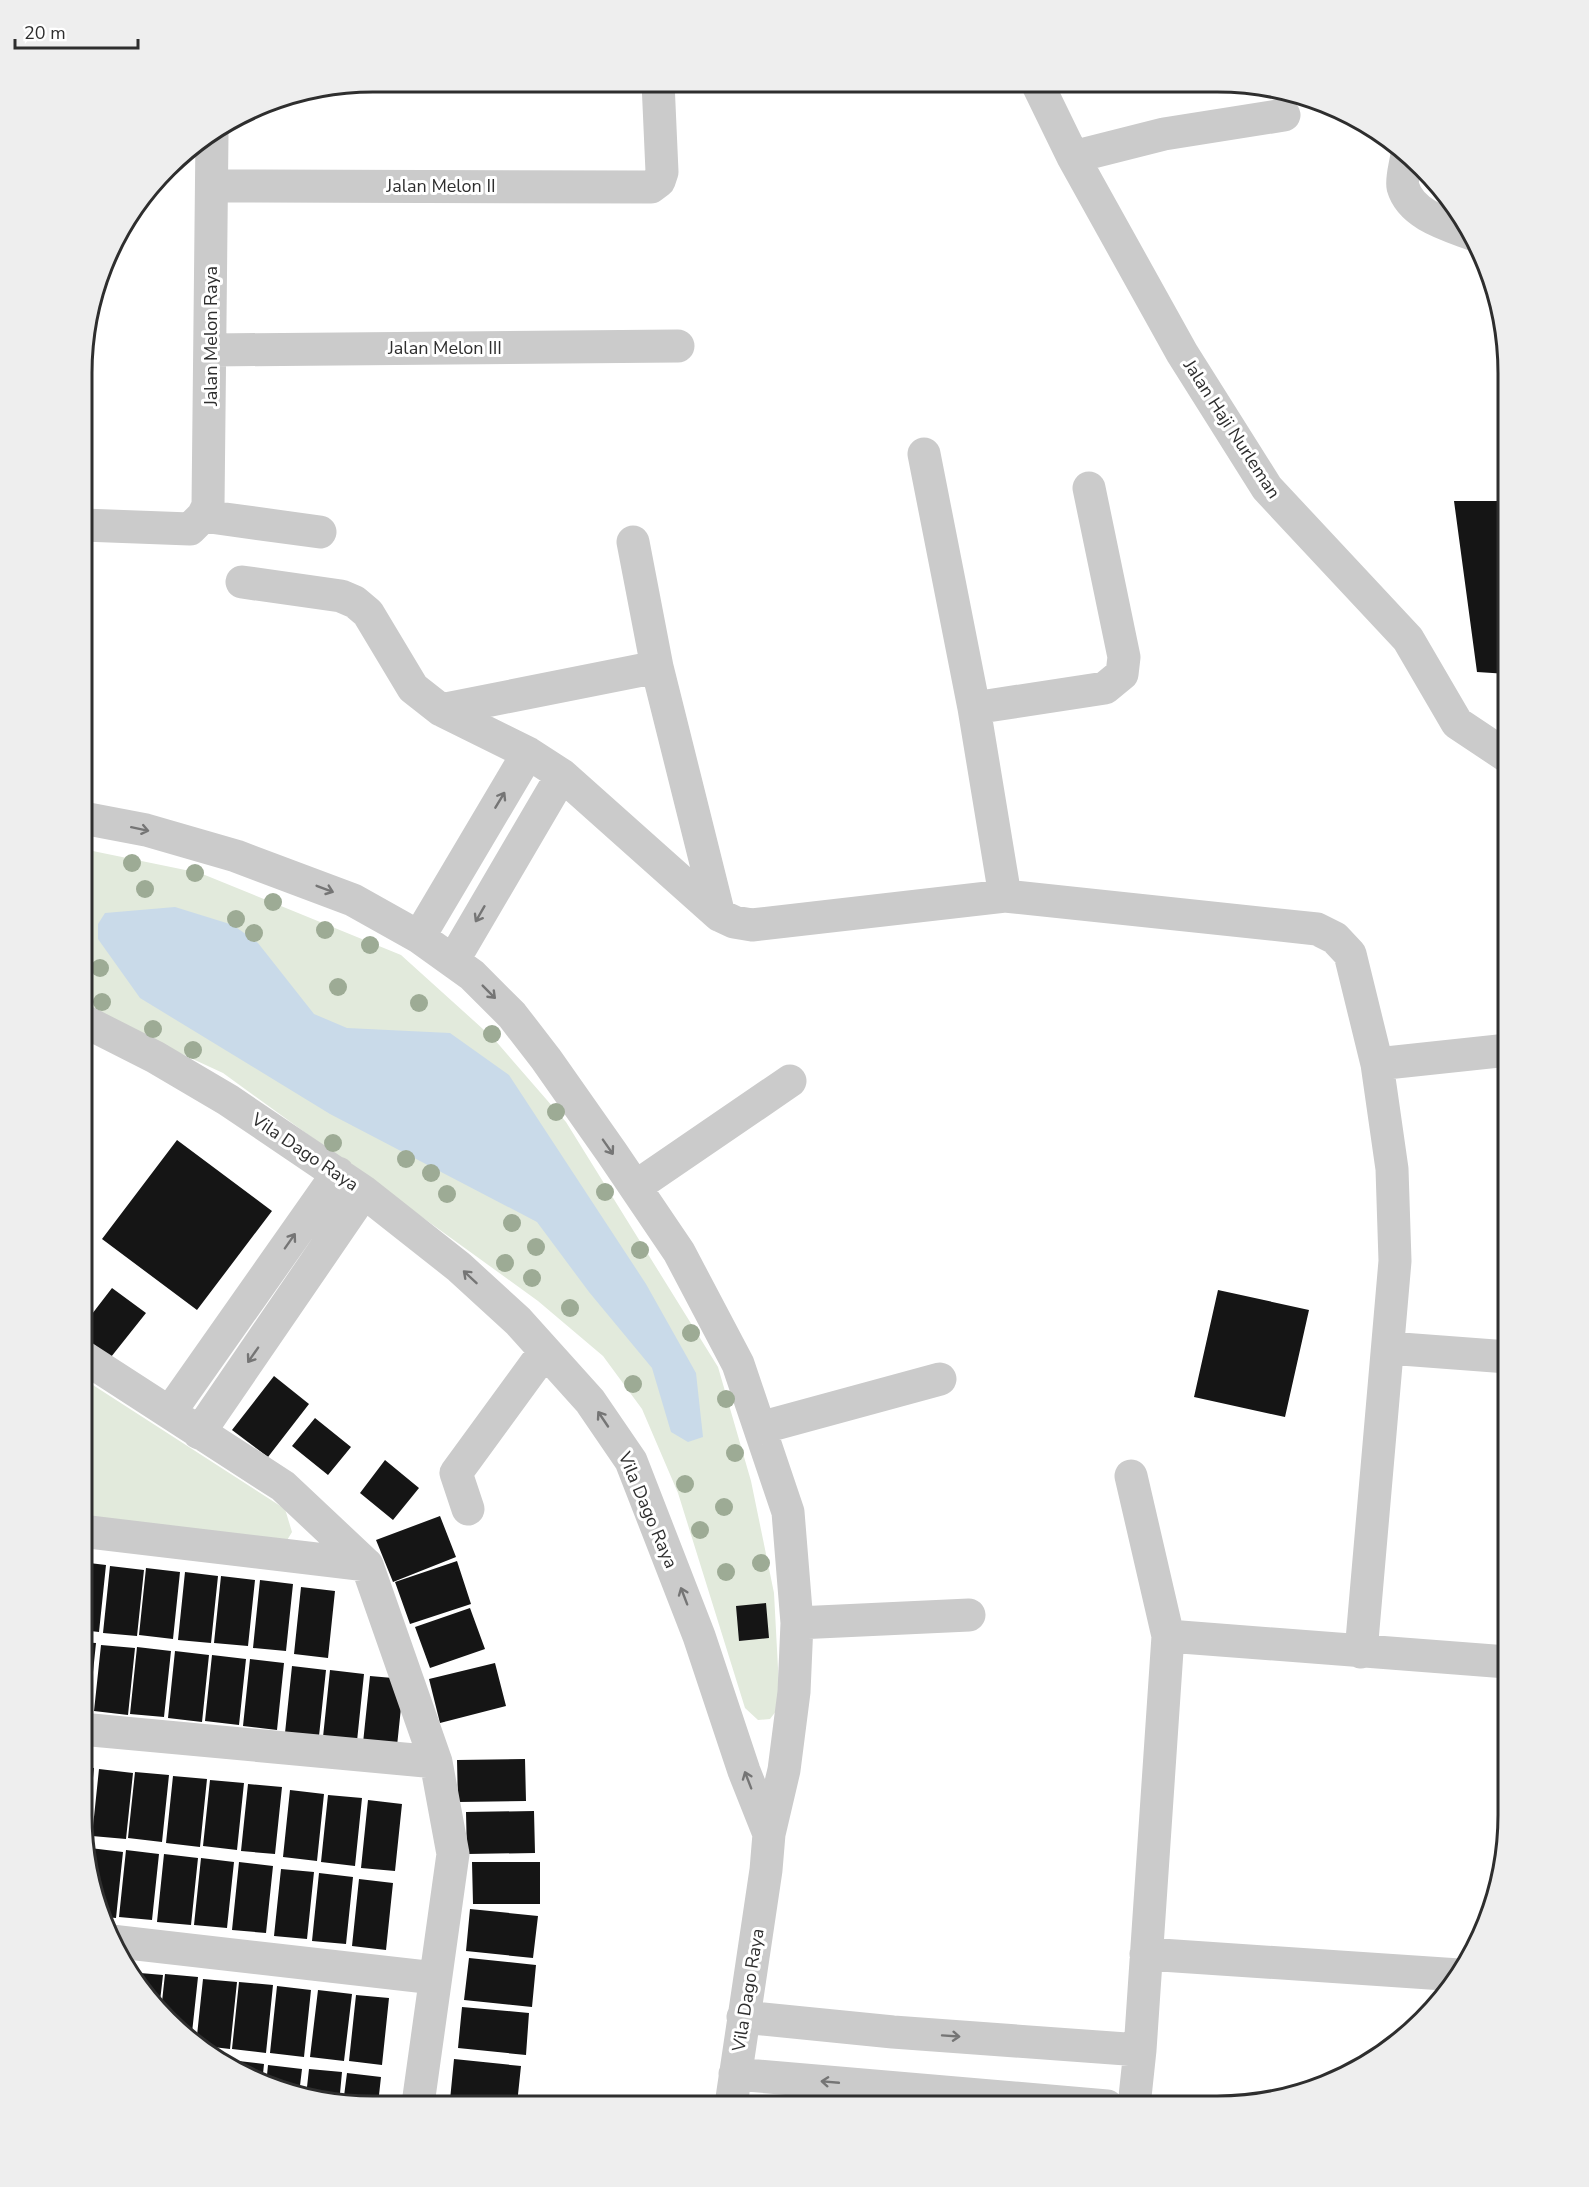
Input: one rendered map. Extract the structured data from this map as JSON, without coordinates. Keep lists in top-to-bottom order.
{
  "streets": {
    "street": [
      "Jalan Melon II",
      "Jalan Melon Raya",
      "Jalan Melon III",
      "Jalan Haji Nurleman",
      "Vila Dago Raya"
    ]
  },
  "crossings": [
    ["Jalan Melon II", "Jalan Melon Raya"],
    ["Jalan Melon Raya", "Jalan Melon III"]
  ],
  "scale_bar": "20 m"
}
